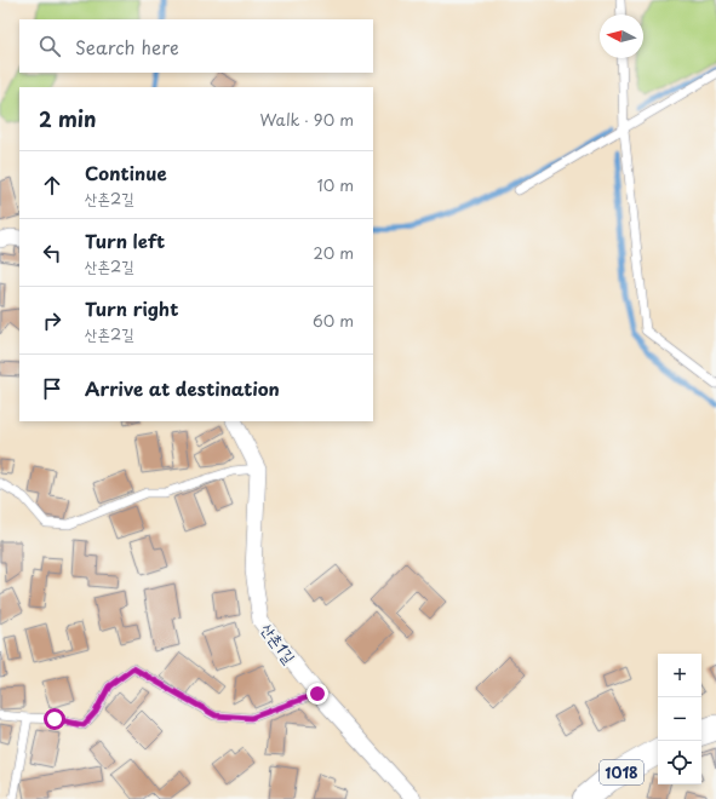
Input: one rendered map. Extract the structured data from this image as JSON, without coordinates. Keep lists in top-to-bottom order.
{
  "streets": {
    "main road": ["1018"],
    "street": ["산촌1길"]
  },
  "north": "left",
  "page": {
    "search": "Search here",
    "heading": ["2 min", "Walk · 90 m"],
    "list": [
      ["Continue", "산촌2길", "10 m"],
      ["Turn left", "산촌2길", "20 m"],
      ["Turn right", "산촌2길", "60 m"],
      "Arrive at destination"
    ],
    "map_buttons": ["+", "−"]
  }
}
